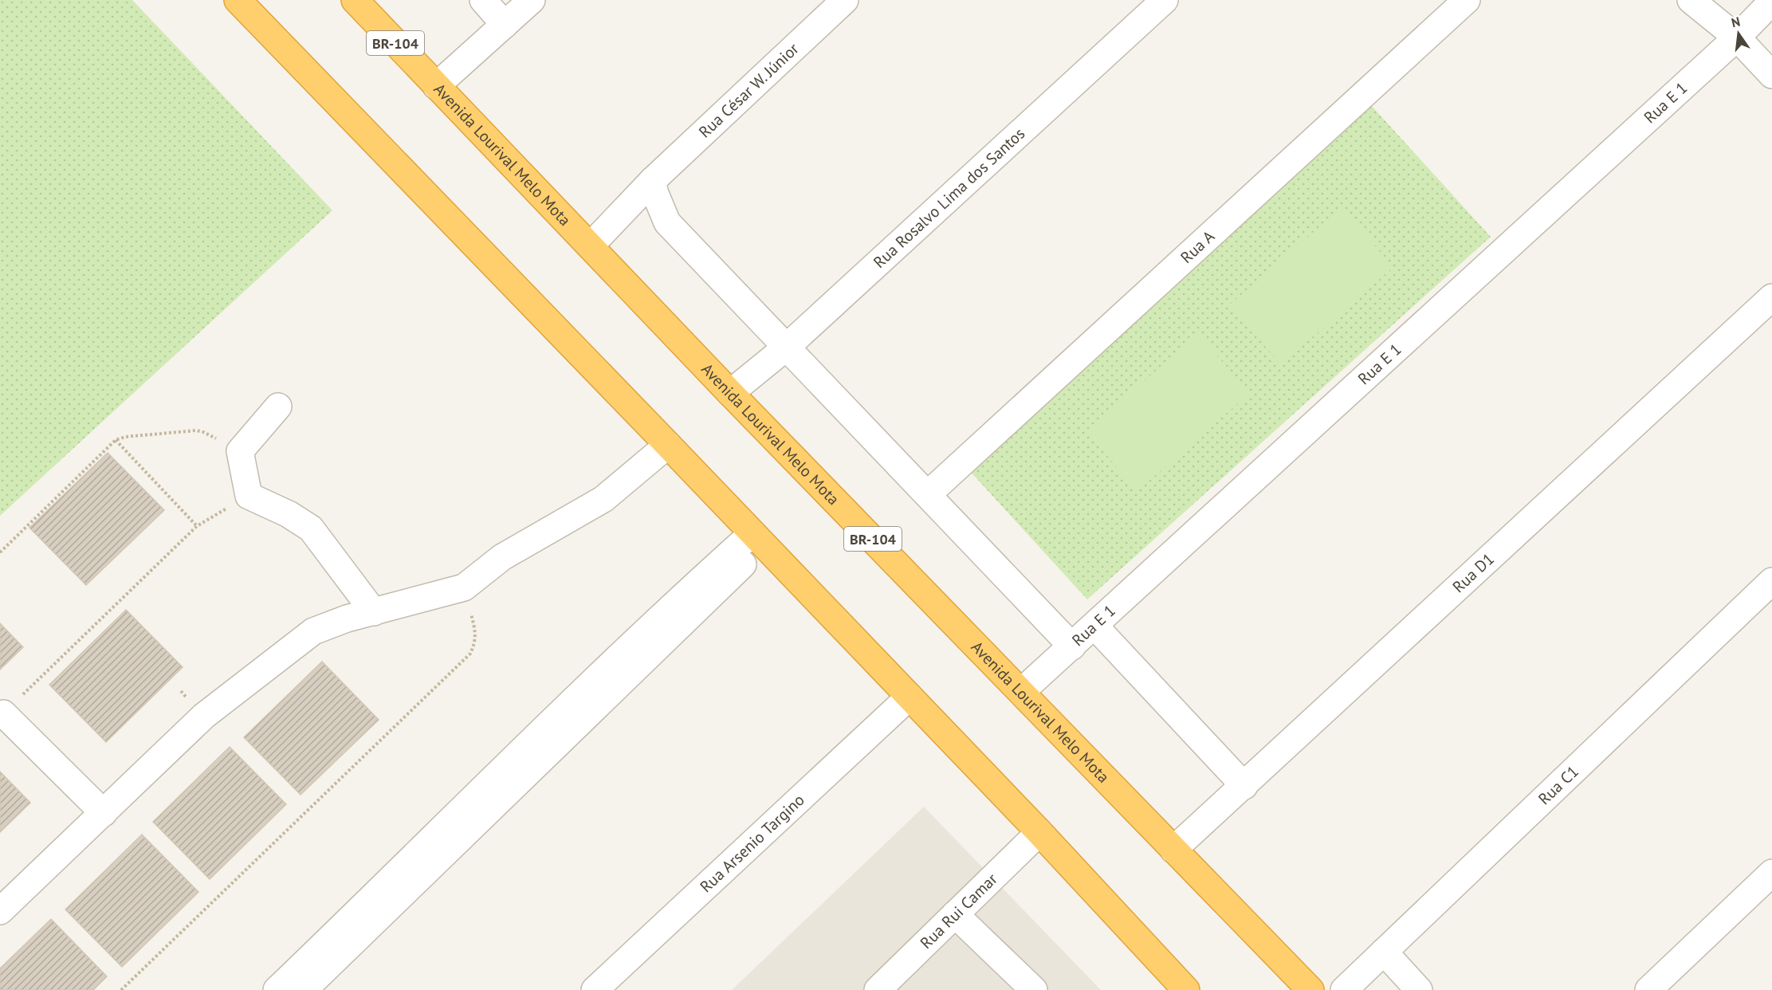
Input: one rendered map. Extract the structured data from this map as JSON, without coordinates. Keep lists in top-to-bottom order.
{
  "streets": {
    "highway": ["BR-104", "Avenida Lourival Melo Mota"],
    "street": [
      "Rua César W. Júnior",
      "Rua E 1",
      "Rua Rosalvo Lima dos Santos",
      "Rua A",
      "Rua D1",
      "Rua C1",
      "Rua Arsenio Targino",
      "Rua Rui Camar"
    ]
  },
  "crossings": [
    ["Rua César W. Júnior", "Avenida Lourival Melo Mota"],
    ["Rua E 1", "Avenida Lourival Melo Mota"],
    ["Avenida Lourival Melo Mota", "Rua Rosalvo Lima dos Santos"],
    ["Avenida Lourival Melo Mota", "Rua D1"]
  ],
  "north": "top"
}
